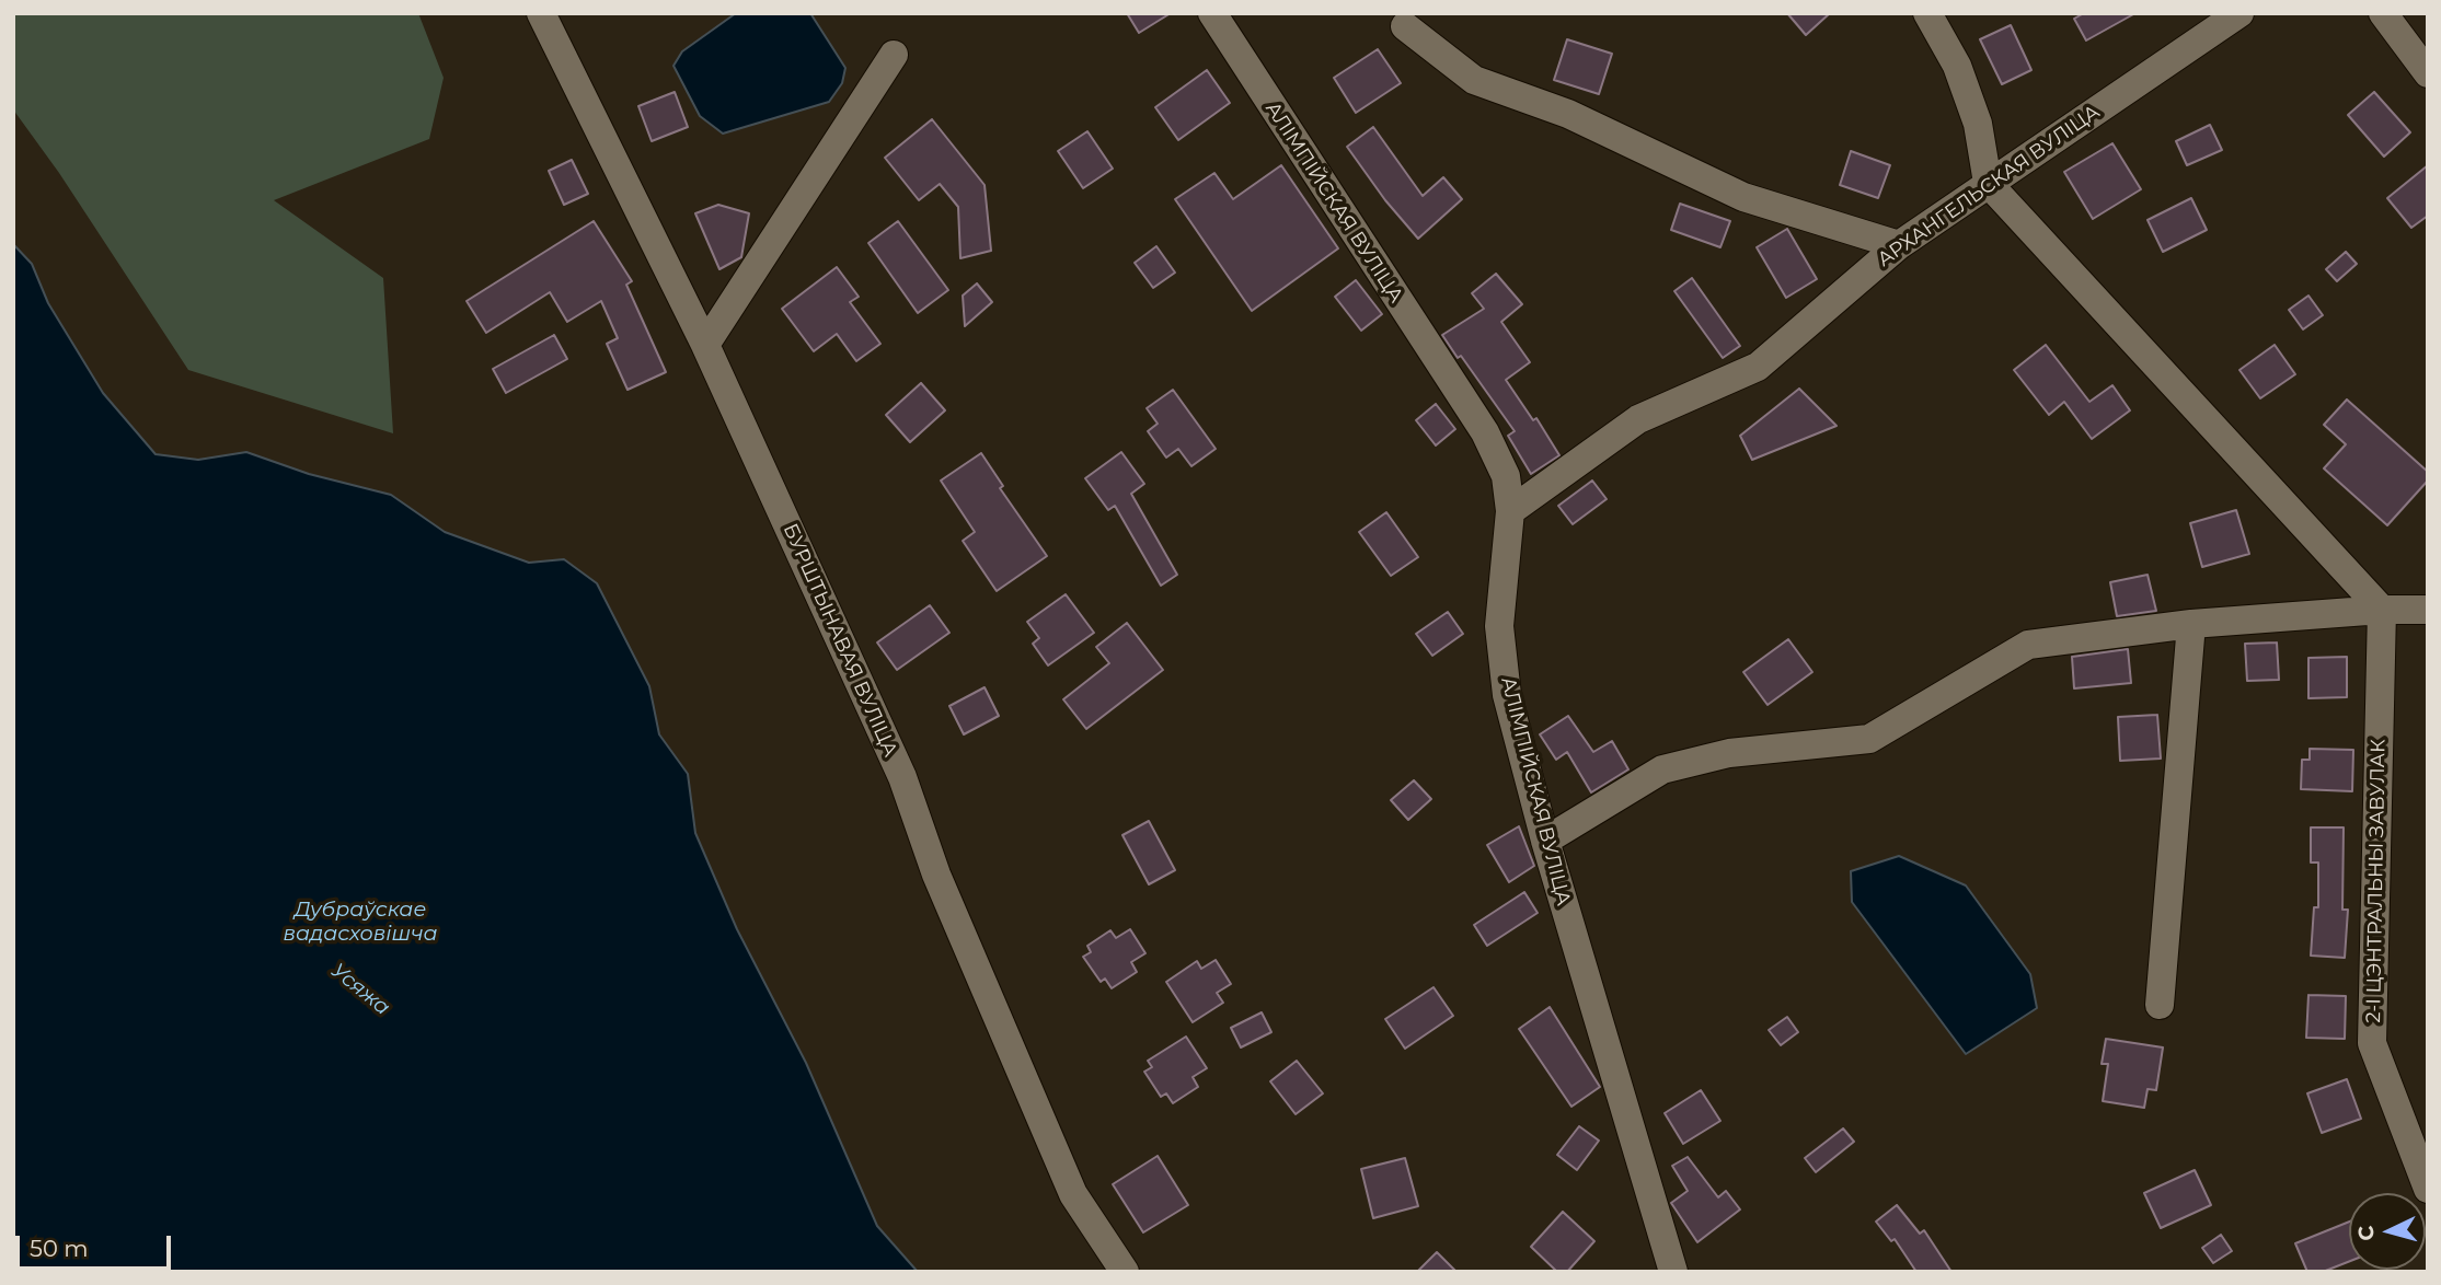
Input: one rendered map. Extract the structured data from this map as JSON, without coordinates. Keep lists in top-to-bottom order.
{
  "streets": {
    "street": [
      "АРХАНГЕЛЬСКАЯ ВУЛІЦА",
      "АЛІМПІЙСКАЯ ВУЛІЦА",
      "БУРШТЫНАВАЯ ВУЛІЦА",
      "2-І ЦЭНТРАЛЬНЫ ЗАВУЛАК"
    ]
  },
  "crossings": [
    ["АРХАНГЕЛЬСКАЯ ВУЛІЦА", "АЛІМПІЙСКАЯ ВУЛІЦА"]
  ],
  "water": ["Дубраўскае вадасховішча", "Усяжа"],
  "scale_bar": "50 m",
  "north": "left"
}
